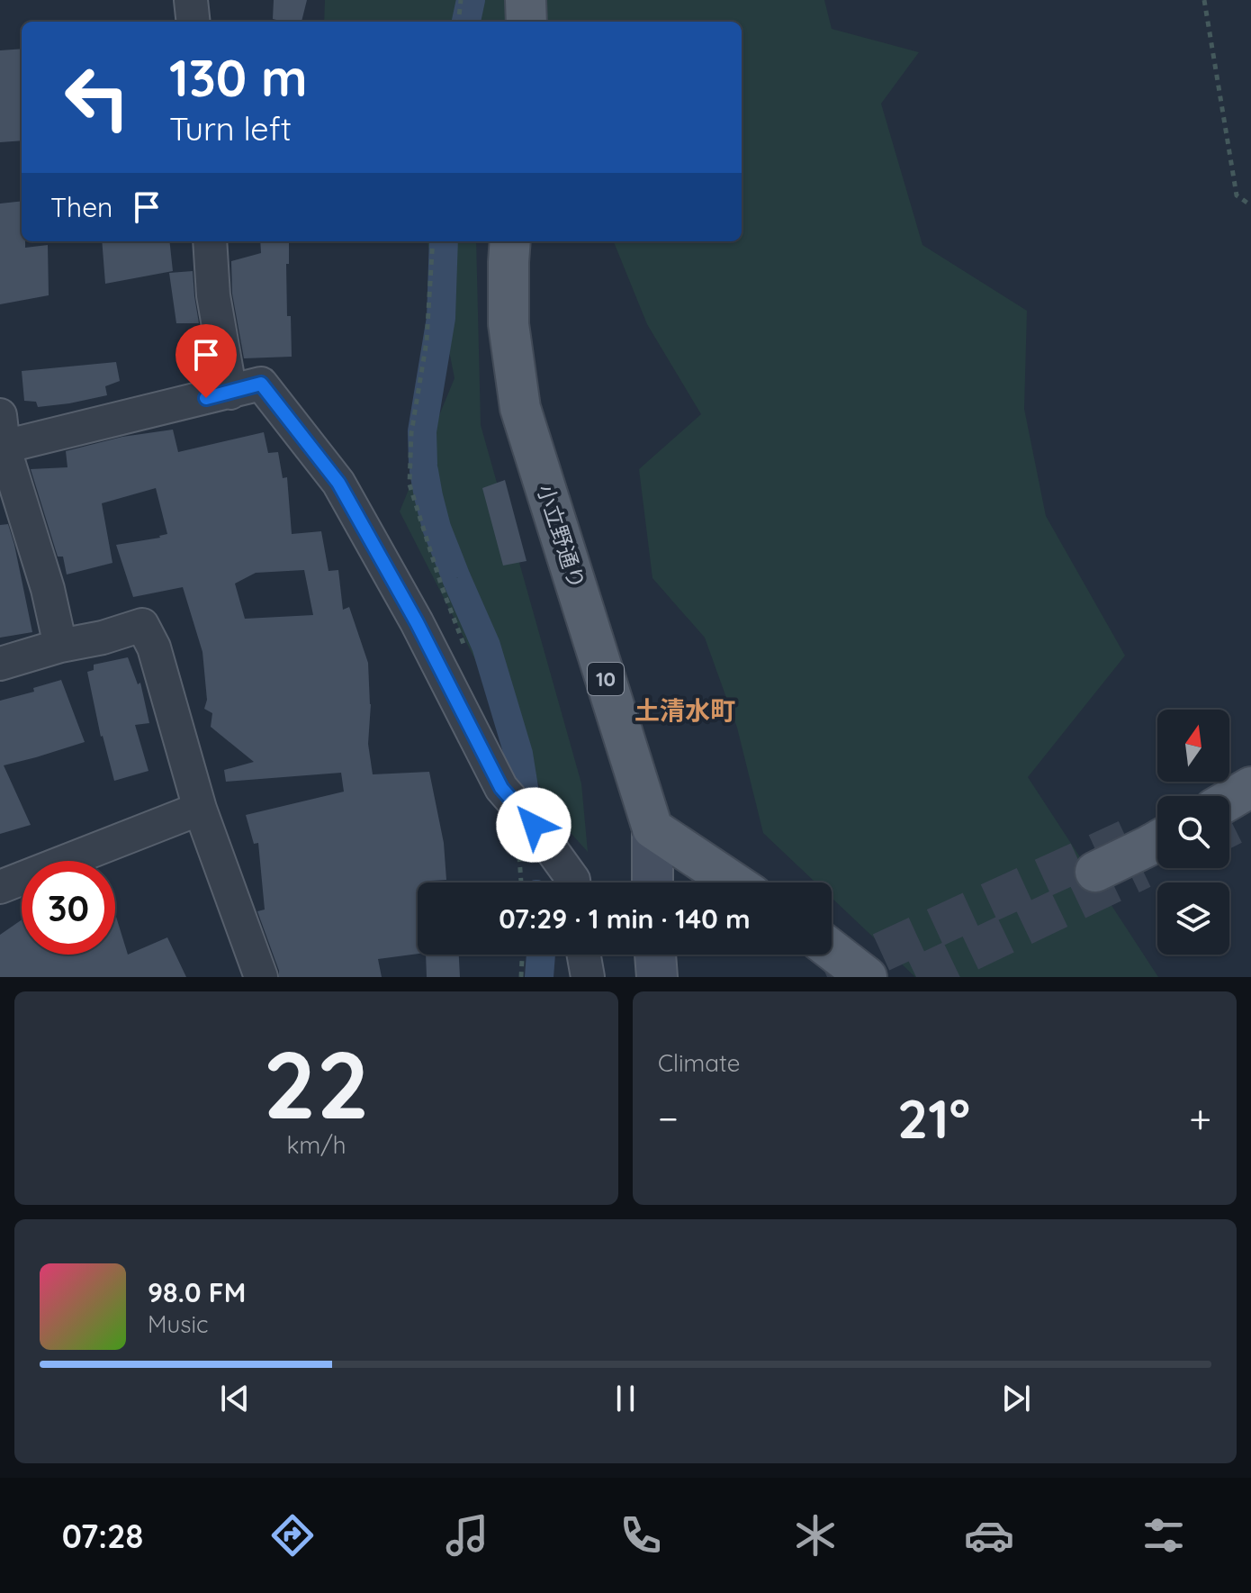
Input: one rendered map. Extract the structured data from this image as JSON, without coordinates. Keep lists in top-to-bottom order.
{
  "streets": {
    "main road": ["小立野通り", "10"]
  },
  "districts": ["土清水町"],
  "north": "top",
  "page": {
    "turn": ["130 m", "Turn left"],
    "then": "Then",
    "limit": "30",
    "trip": "07:29 · 1 min · 140 m",
    "tile": [
      ["22", "km/h"],
      "Climate"
    ],
    "heat": ["−", "21°", "+"],
    "song": ["98.0 FM", "Music"],
    "tabs": "07:28"
  }
}
